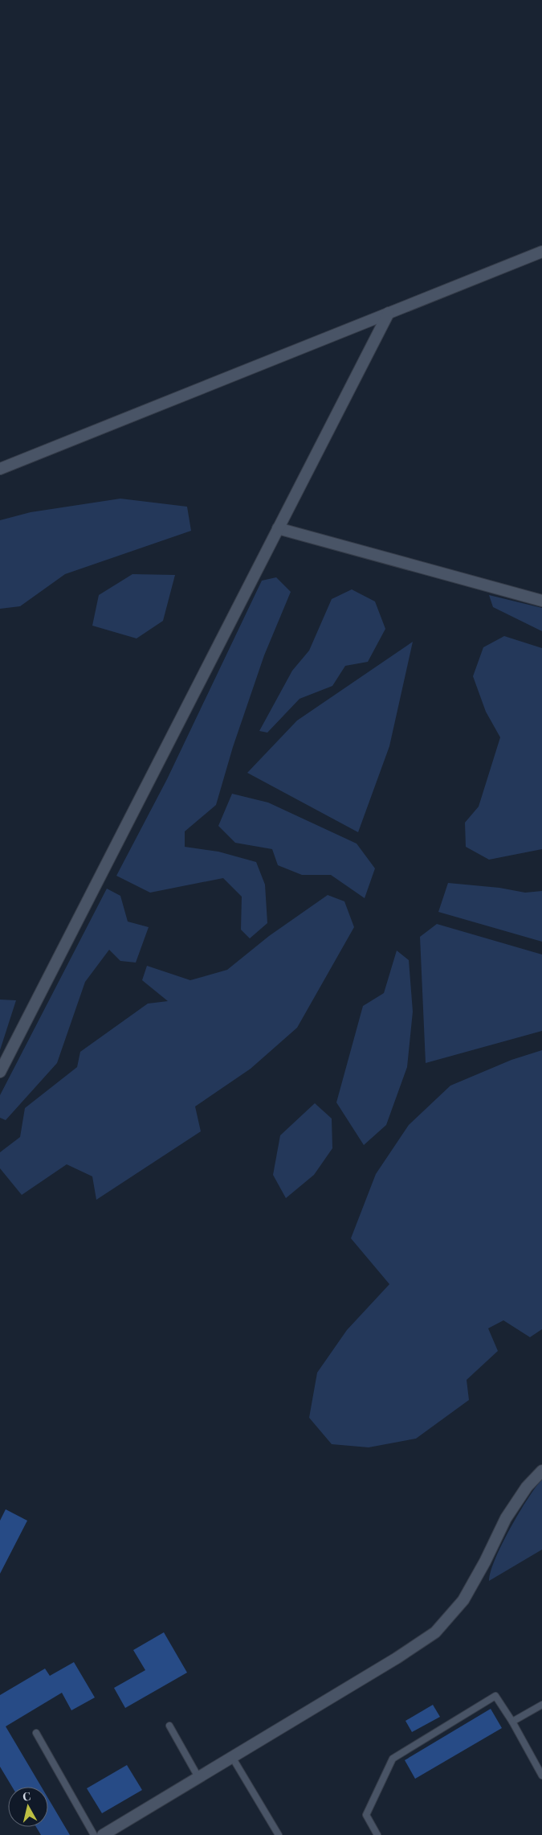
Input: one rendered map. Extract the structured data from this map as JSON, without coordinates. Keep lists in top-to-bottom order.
{
  "north": "top"
}
